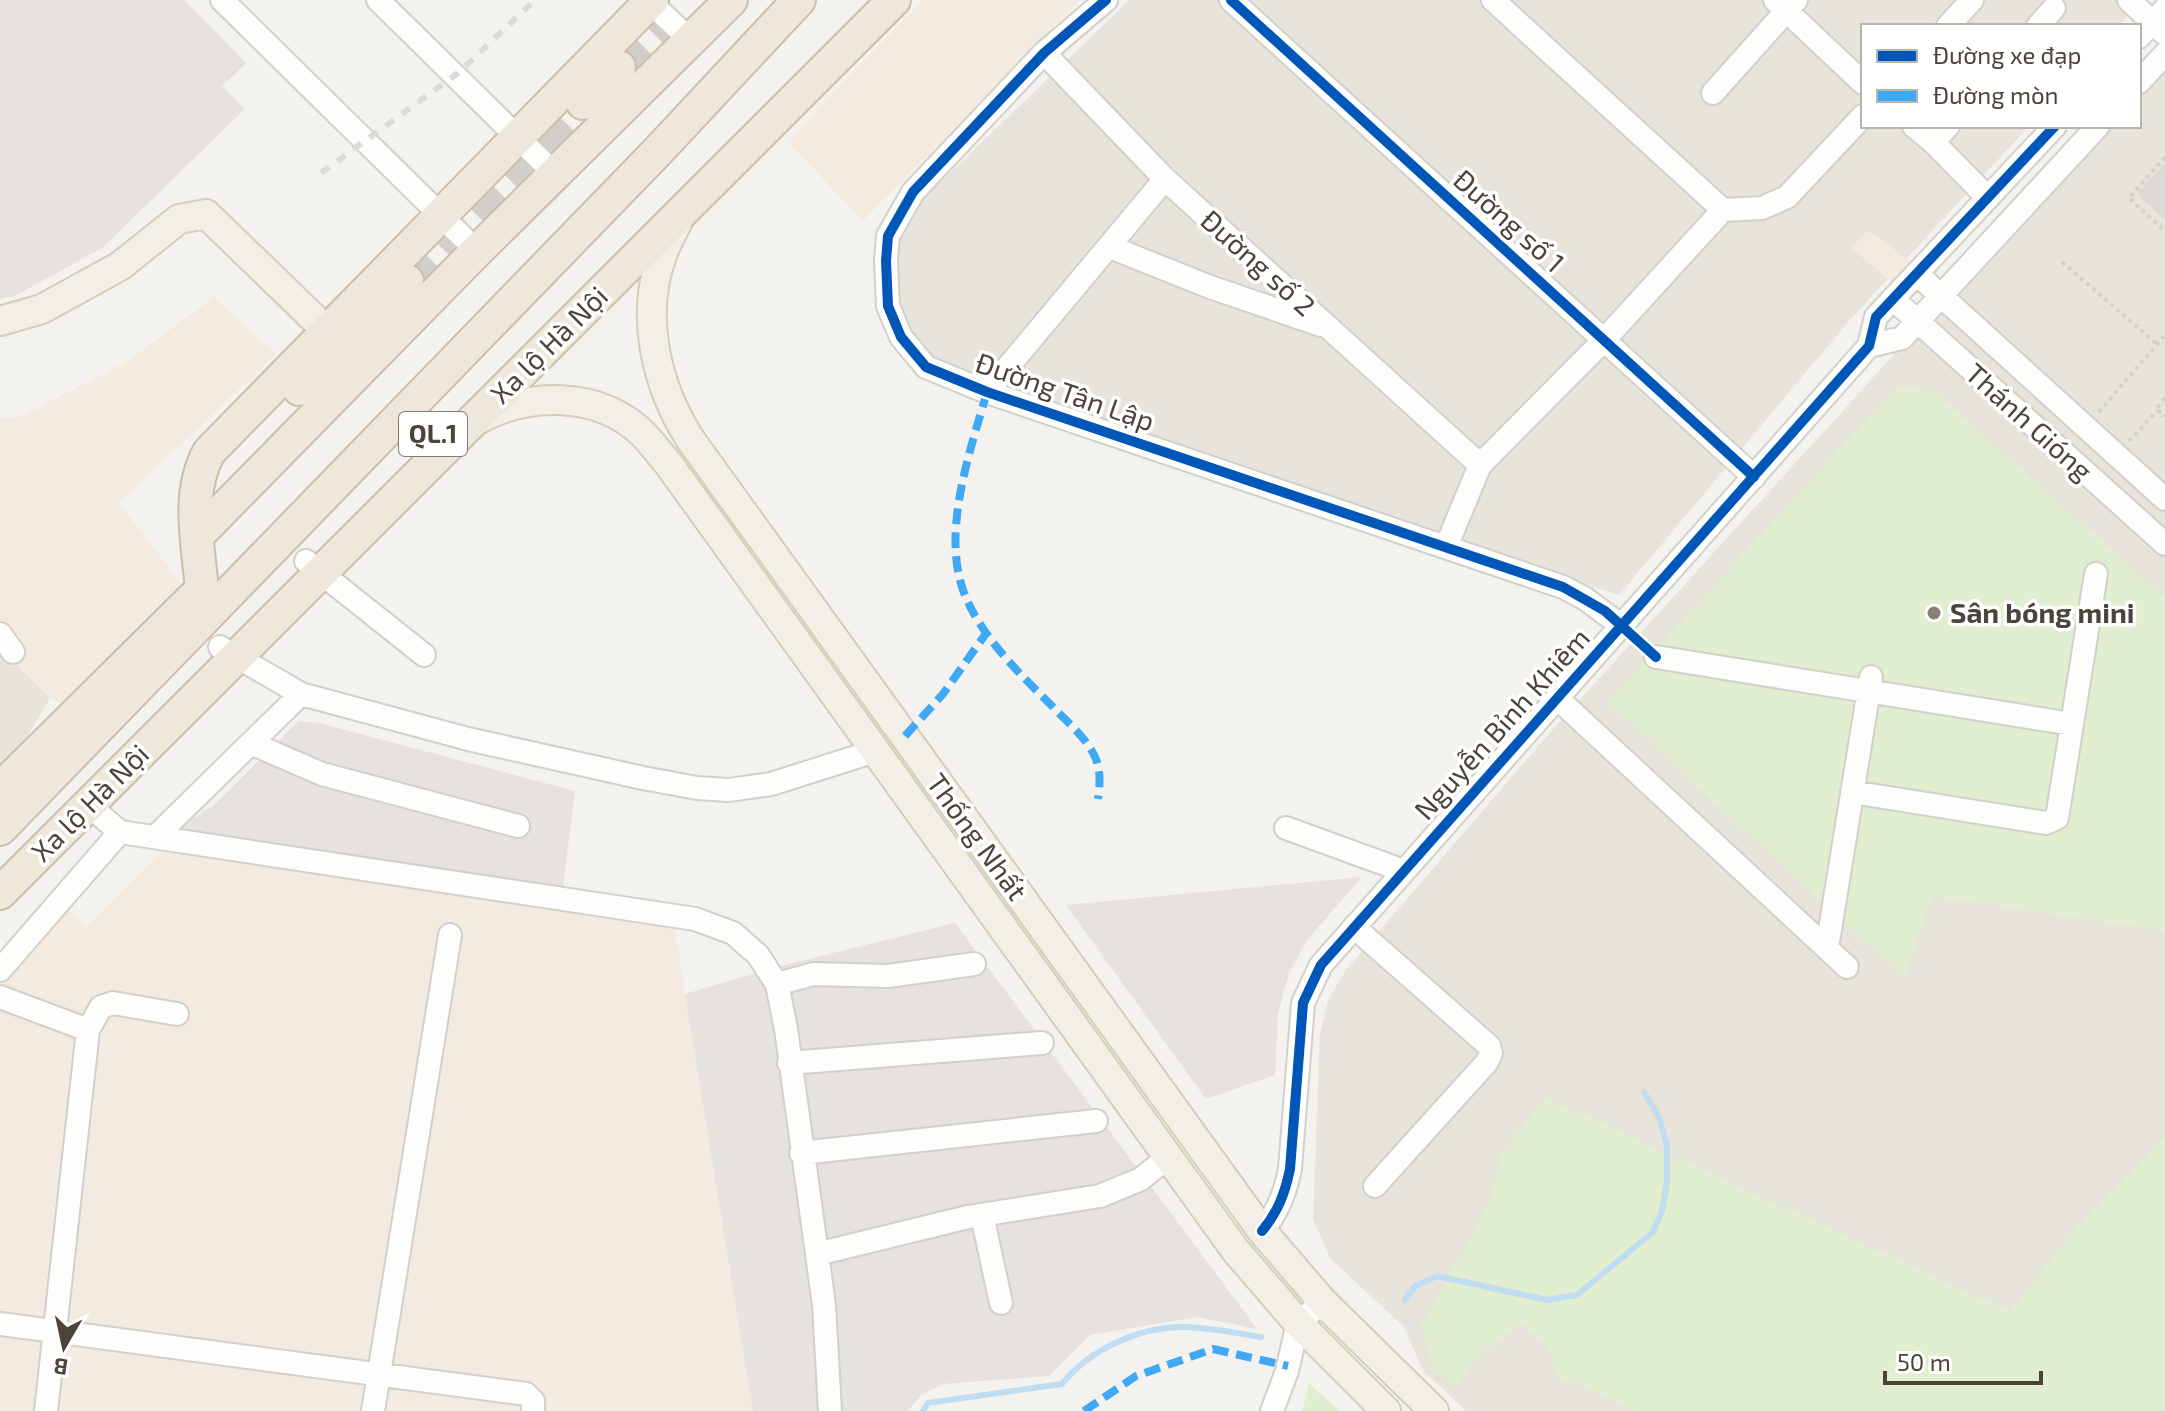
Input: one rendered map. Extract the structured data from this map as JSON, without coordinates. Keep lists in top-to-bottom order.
{
  "streets": {
    "highway": ["Xa lộ Hà Nội", "QL.1"],
    "main road": ["Thống Nhất"],
    "street": [
      "Đường số 1",
      "Đường số 2",
      "Đường Tân Lập",
      "Thánh Gióng",
      "Nguyễn Bỉnh Khiêm"
    ]
  },
  "crossings": [
    ["Đường số 1", "Nguyễn Bỉnh Khiêm"],
    ["Đường số 2", "Đường Tân Lập"],
    ["Xa lộ Hà Nội", "Thống Nhất"],
    ["Đường Tân Lập", "Nguyễn Bỉnh Khiêm"],
    ["Thánh Gióng", "Nguyễn Bỉnh Khiêm"],
    ["Nguyễn Bỉnh Khiêm", "Thống Nhất"]
  ],
  "places": ["Sân bóng mini"],
  "legend": ["Đường xe đạp", "Đường mòn"],
  "scale_bar": "50 m",
  "north": "bottom"
}
